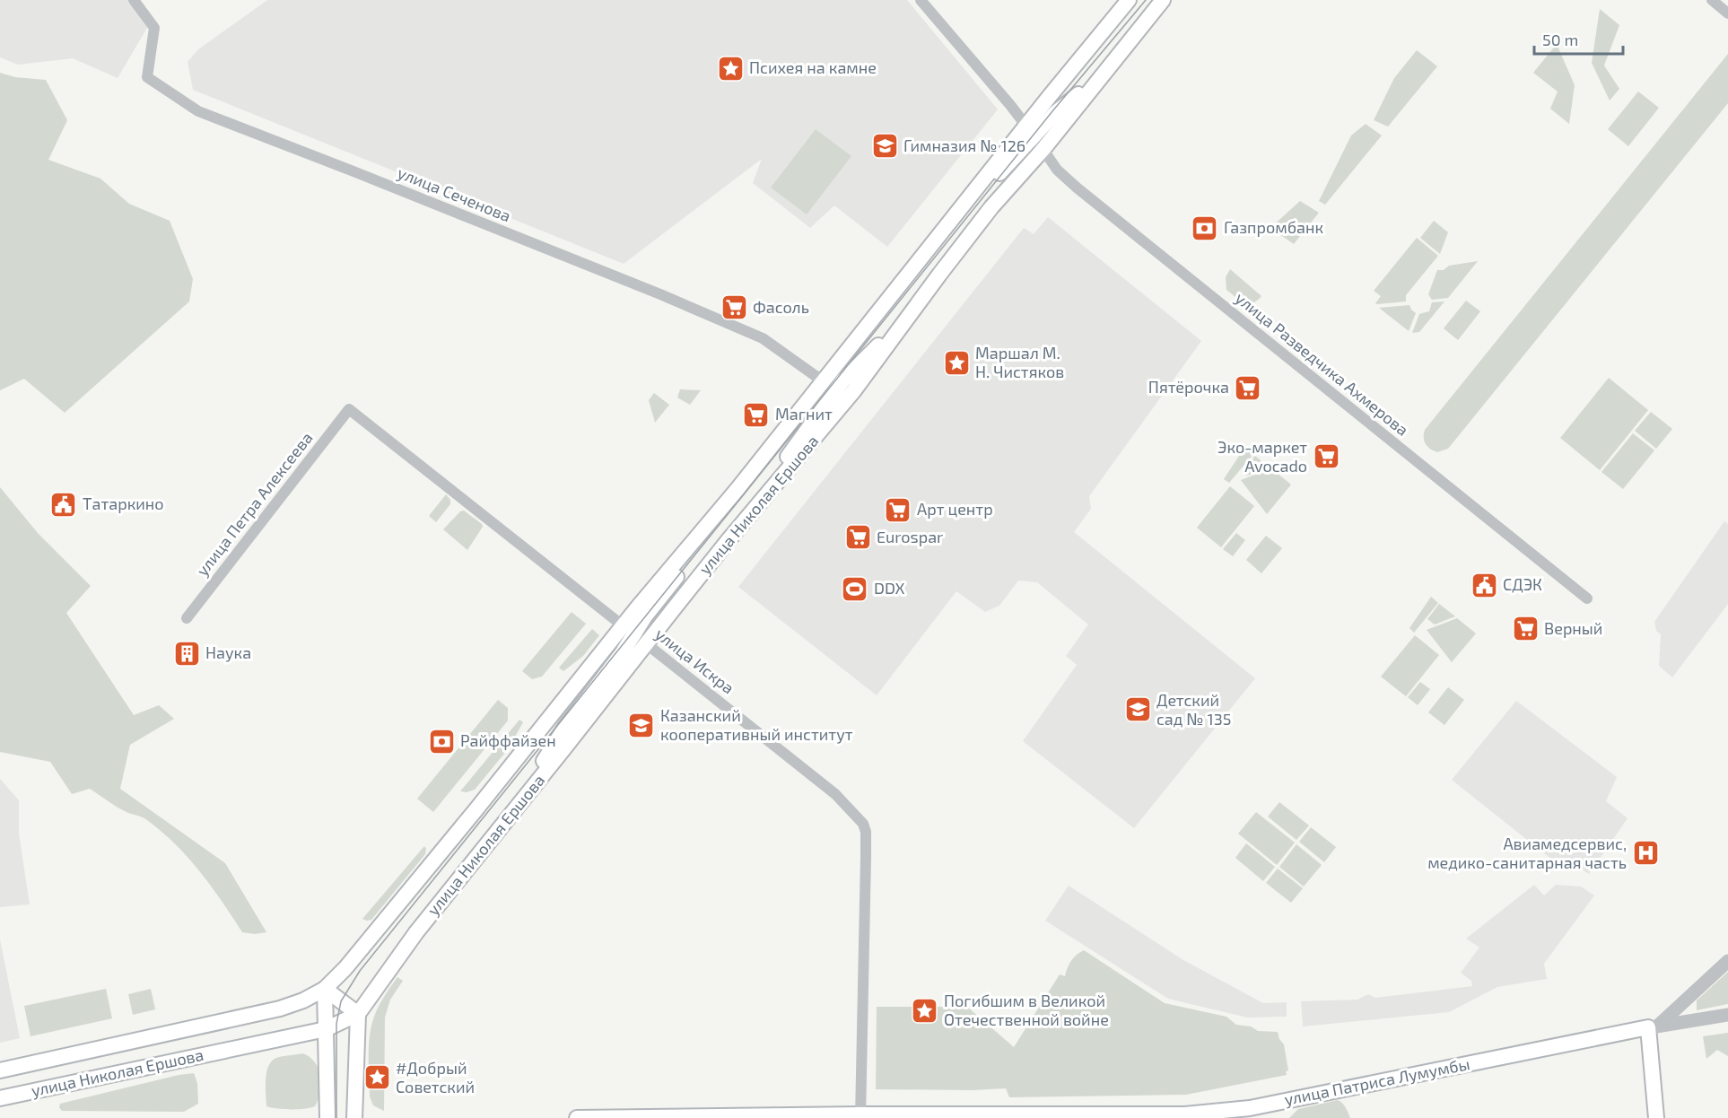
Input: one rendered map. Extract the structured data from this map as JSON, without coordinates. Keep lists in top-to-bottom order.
{
  "streets": {
    "main road": ["улица Николая Ершова", "улица Патриса Лумумбы"],
    "street": [
      "улица Сеченова",
      "улица Разведчика Ахмерова",
      "улица Петра Алексеева",
      "улица Искра"
    ]
  },
  "crossings": [
    ["улица Сеченова", "улица Николая Ершова"],
    ["улица Разведчика Ахмерова", "улица Николая Ершова"],
    ["улица Петра Алексеева", "улица Искра"],
    ["улица Николая Ершова", "улица Искра"],
    ["улица Искра", "улица Патриса Лумумбы"]
  ],
  "places": {
    "place": [
      "Психея на камне",
      "Маршал М. Н. Чистяков",
      "Погибшим в Великой Отечественной войне",
      "#Добрый Советский"
    ],
    "school or university": ["Гимназия № 126", "Детский сад № 135", "Казанский кооперативный институт"],
    "bank": ["Газпромбанк", "Райффайзен"],
    "supermarket": [
      "Фасоль",
      "Пятёрочка",
      "Магнит",
      "Эко-маркет Avocado",
      "Арт центр",
      "Eurospar",
      "Верный"
    ],
    "public building": ["Татаркино", "СДЭК"],
    "sports": ["DDX"],
    "building": ["Наука"],
    "hospital": ["Авиамедсервис, медико-санитарная часть"]
  },
  "scale_bar": "50 m"
}
